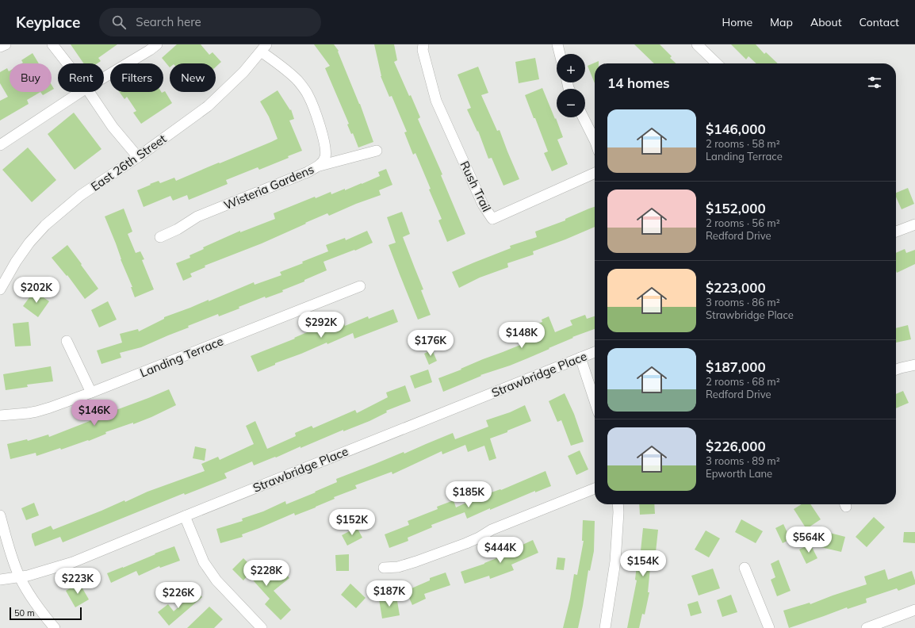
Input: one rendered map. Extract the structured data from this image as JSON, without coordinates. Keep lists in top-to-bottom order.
{
  "streets": {
    "street": [
      "East 26th Street",
      "Rush Trail",
      "Wisteria Gardens",
      "Landing Terrace",
      "Strawbridge Place"
    ]
  },
  "crossings": [
    ["East 26th Street", "Wisteria Gardens"]
  ],
  "scale_bar": "50 m",
  "page": {
    "header": "Keyplace",
    "search": "Search here",
    "nav": [
      "Home",
      "Map",
      "About",
      "Contact"
    ],
    "map_buttons": ["+", "−"],
    "chip": [
      "Buy",
      "Rent",
      "Filters",
      "New"
    ],
    "heading": "14 homes",
    "list": [
      {
        "name": "$146,000",
        "note": "2 rooms · 58 m² · Landing Terrace"
      },
      {
        "name": "$152,000",
        "note": "2 rooms · 56 m² · Redford Drive"
      },
      {
        "name": "$223,000",
        "note": "3 rooms · 86 m² · Strawbridge Place"
      },
      {
        "name": "$187,000",
        "note": "2 rooms · 68 m² · Redford Drive"
      },
      {
        "name": "$226,000",
        "note": "3 rooms · 89 m² · Epworth Lane"
      }
    ],
    "price": [
      "$202K",
      "$292K",
      "$148K",
      "$176K",
      "$146K",
      "$185K",
      "$152K",
      "$564K",
      "$444K",
      "$154K",
      "$228K",
      "$223K",
      "$187K",
      "$226K"
    ],
    "scale": "50 m"
  }
}
